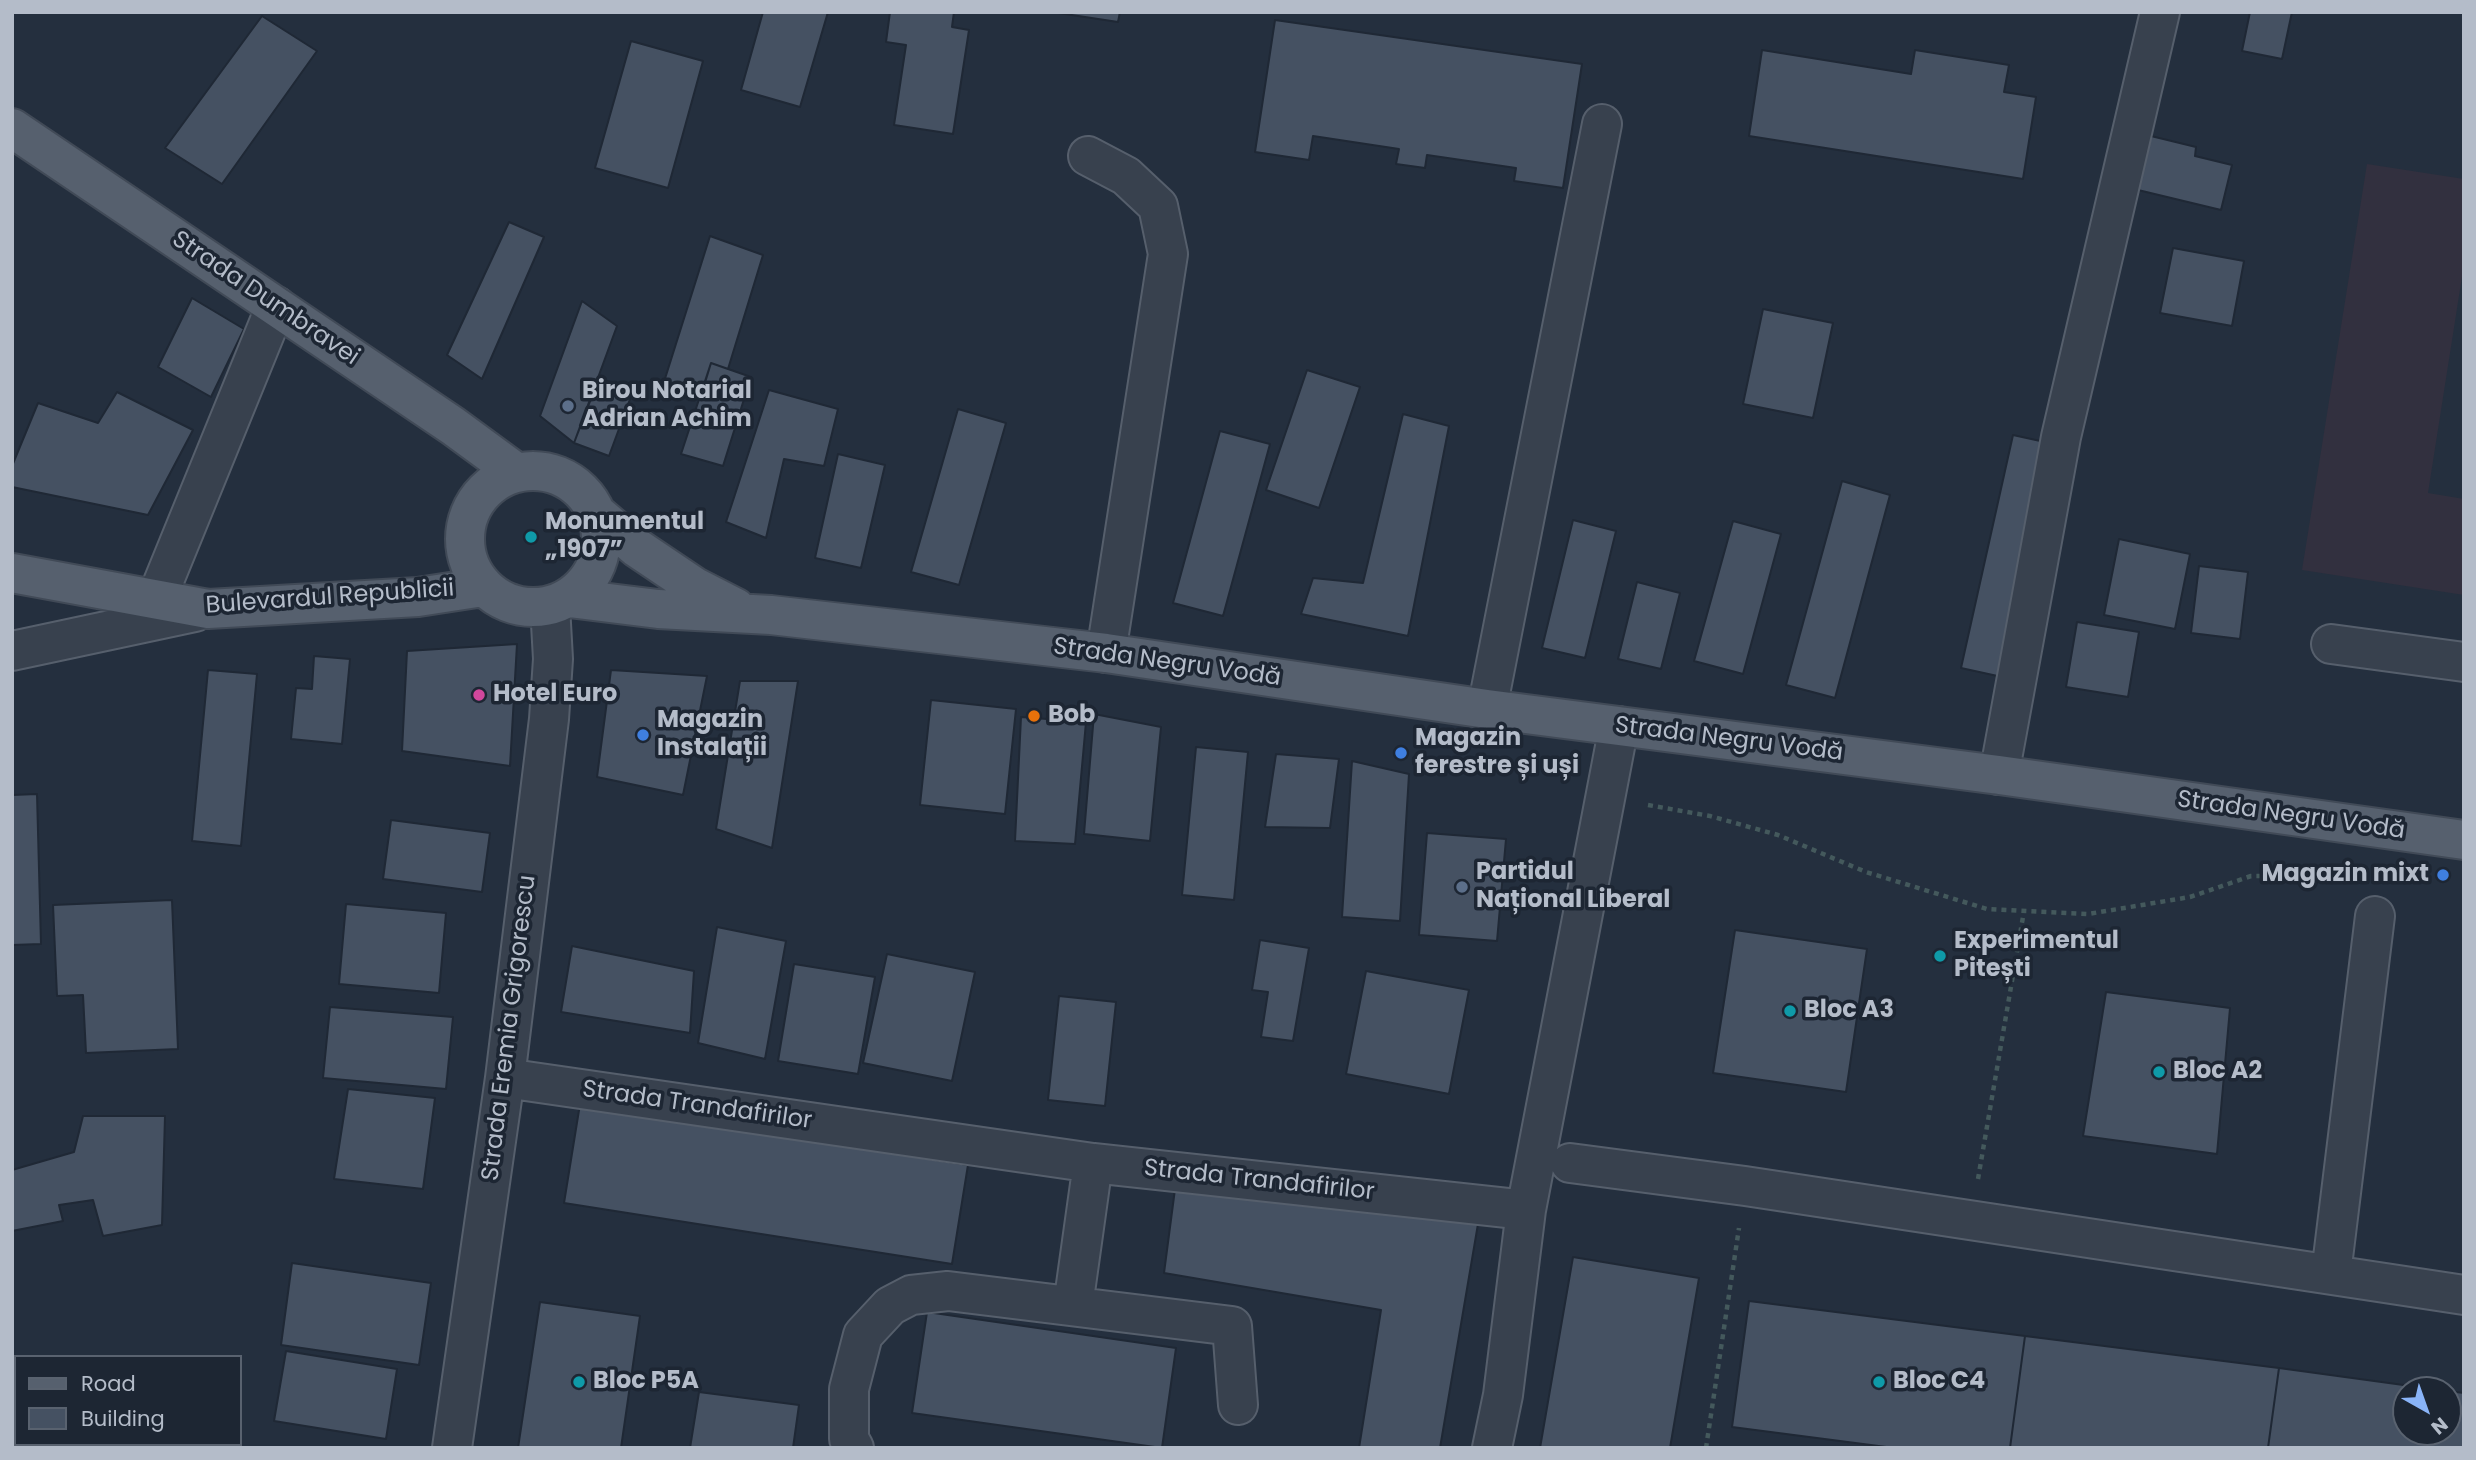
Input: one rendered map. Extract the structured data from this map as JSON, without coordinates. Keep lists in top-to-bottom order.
{
  "streets": {
    "main road": ["Strada Dumbravei", "Bulevardul Republicii", "Strada Negru Vodă"],
    "street": ["Strada Eremia Grigorescu", "Strada Trandafirilor"]
  },
  "crossings": [
    ["Strada Dumbravei", "Bulevardul Republicii"],
    ["Strada Dumbravei", "Strada Negru Vodă"],
    ["Strada Dumbravei", "Strada Eremia Grigorescu"],
    ["Bulevardul Republicii", "Strada Negru Vodă"],
    ["Bulevardul Republicii", "Strada Eremia Grigorescu"],
    ["Strada Negru Vodă", "Strada Eremia Grigorescu"],
    ["Strada Eremia Grigorescu", "Strada Trandafirilor"]
  ],
  "places": [
    "Birou Notarial Adrian Achim",
    "Monumentul „1907”",
    "Hotel Euro",
    "Bob",
    "Magazin Instalații",
    "Magazin ferestre și uși",
    "Magazin mixt",
    "Partidul Național Liberal",
    "Experimentul Pitești",
    "Bloc A3",
    "Bloc A2",
    "Bloc P5A",
    "Bloc C4"
  ],
  "legend": ["Road", "Building"],
  "north": "bottom right"
}
